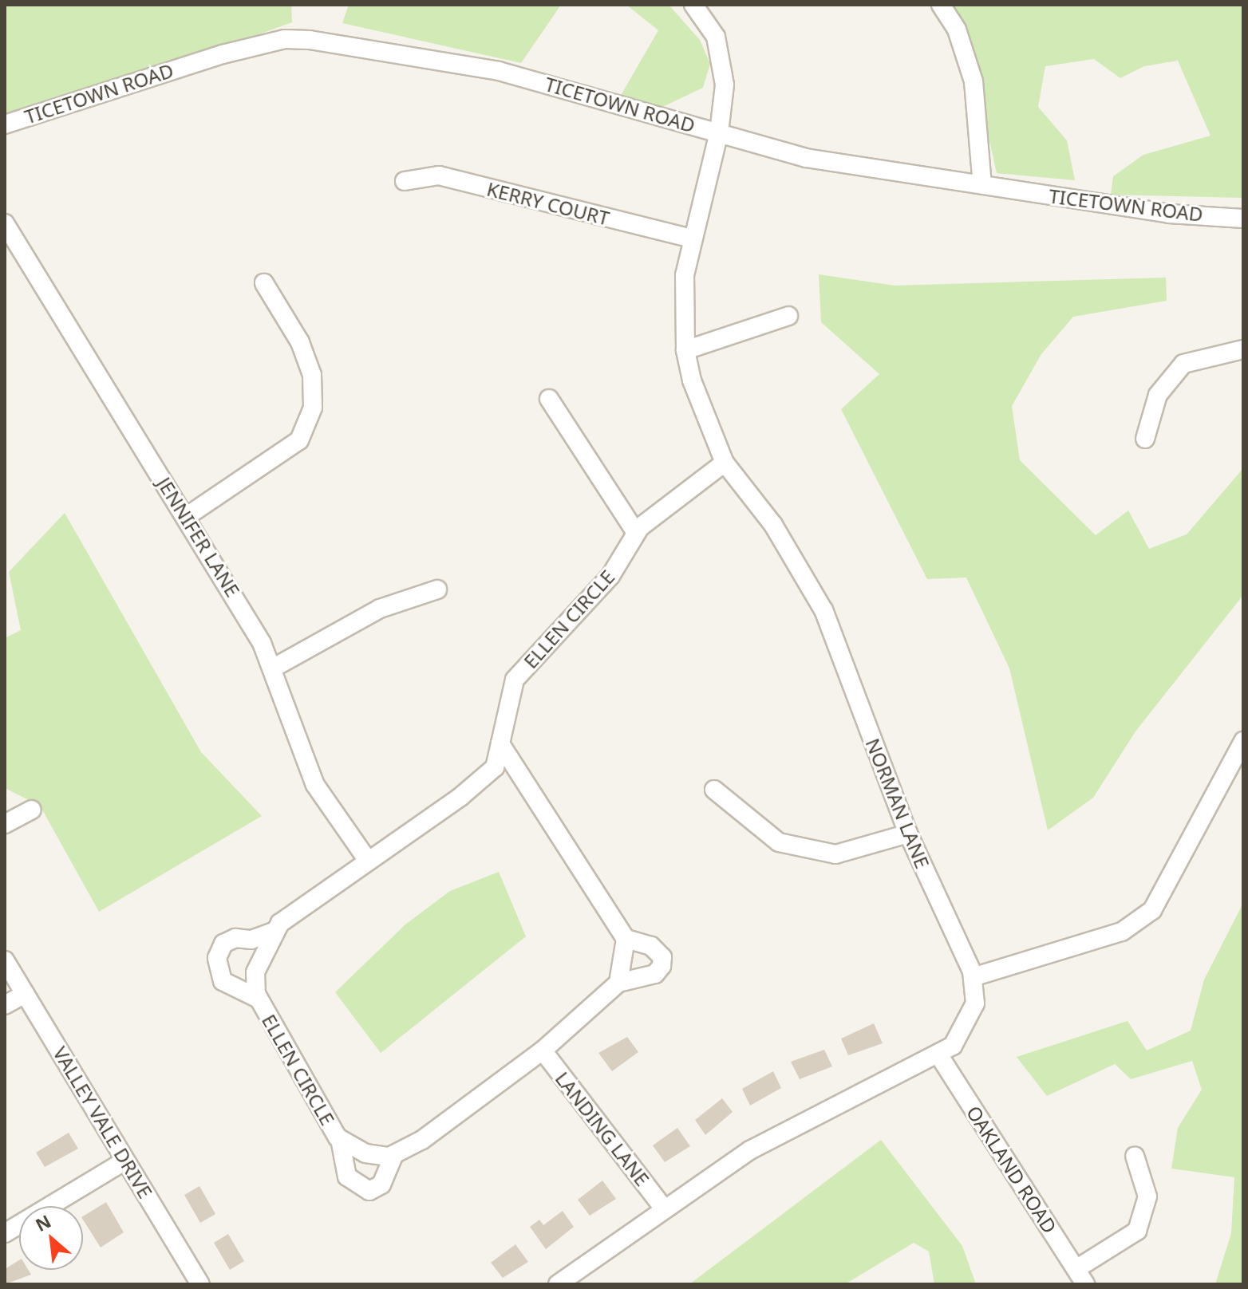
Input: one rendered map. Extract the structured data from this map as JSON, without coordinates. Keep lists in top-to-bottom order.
{
  "streets": {
    "street": [
      "TICETOWN ROAD",
      "KERRY COURT",
      "JENNIFER LANE",
      "ELLEN CIRCLE",
      "NORMAN LANE",
      "VALLEY VALE DRIVE",
      "LANDING LANE",
      "OAKLAND ROAD"
    ]
  },
  "crossings": [
    ["TICETOWN ROAD", "NORMAN LANE"],
    ["KERRY COURT", "NORMAN LANE"],
    ["JENNIFER LANE", "ELLEN CIRCLE"],
    ["ELLEN CIRCLE", "NORMAN LANE"],
    ["NORMAN LANE", "LANDING LANE"],
    ["NORMAN LANE", "OAKLAND ROAD"]
  ],
  "north": "top left"
}
